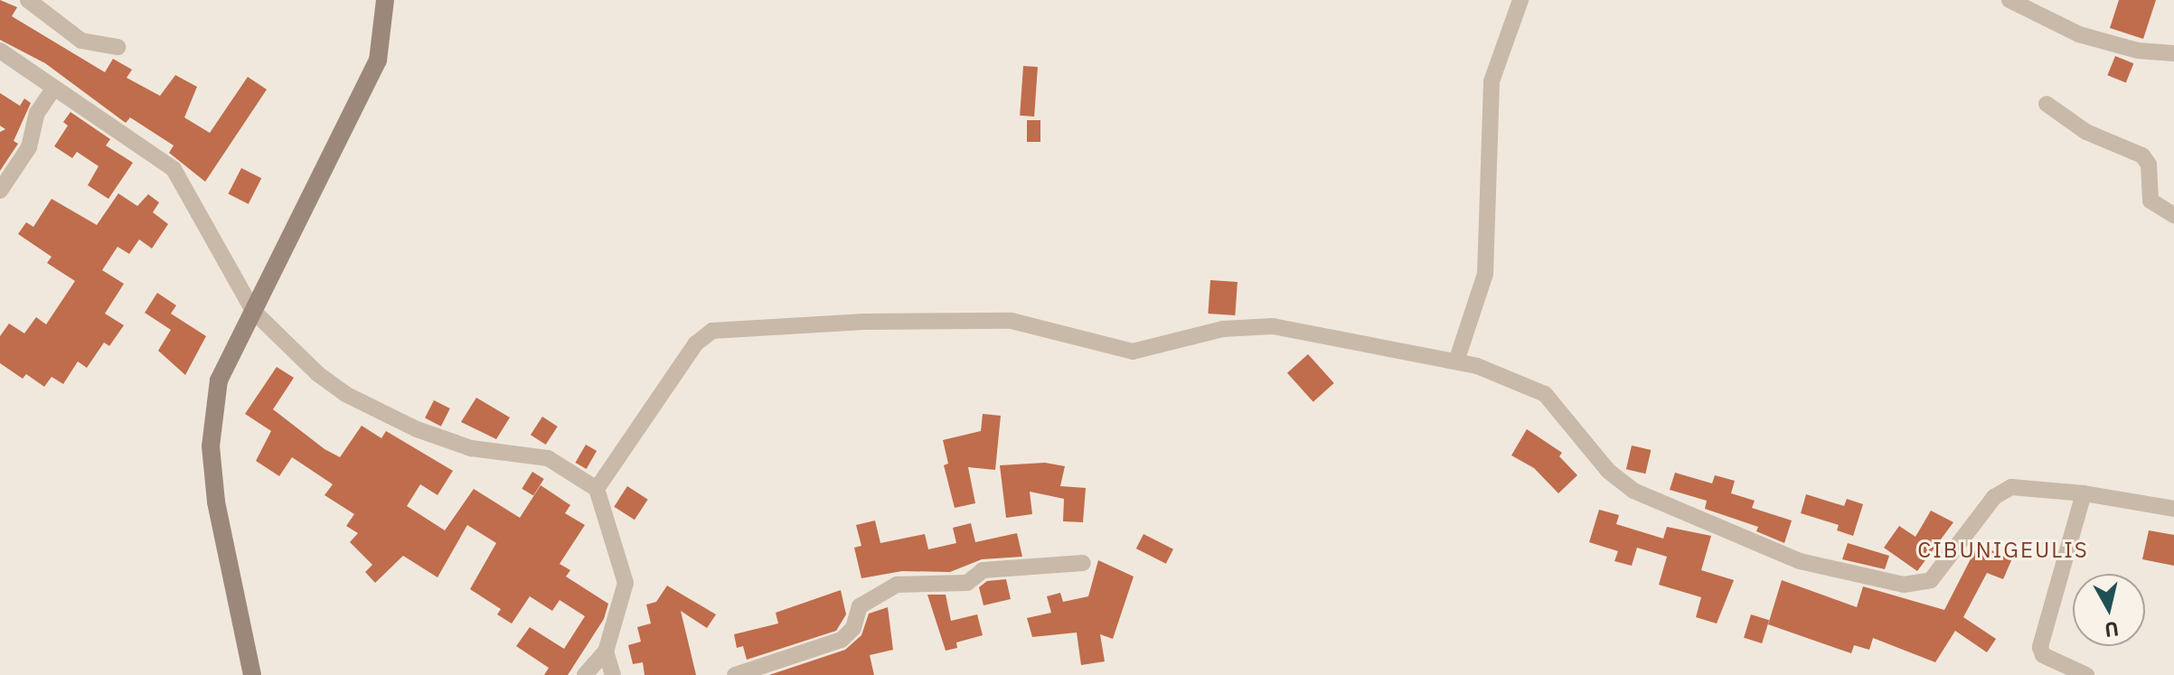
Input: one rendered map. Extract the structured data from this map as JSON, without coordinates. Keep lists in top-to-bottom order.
{
  "districts": ["CIBUNIGEULIS"],
  "north": "bottom"
}
